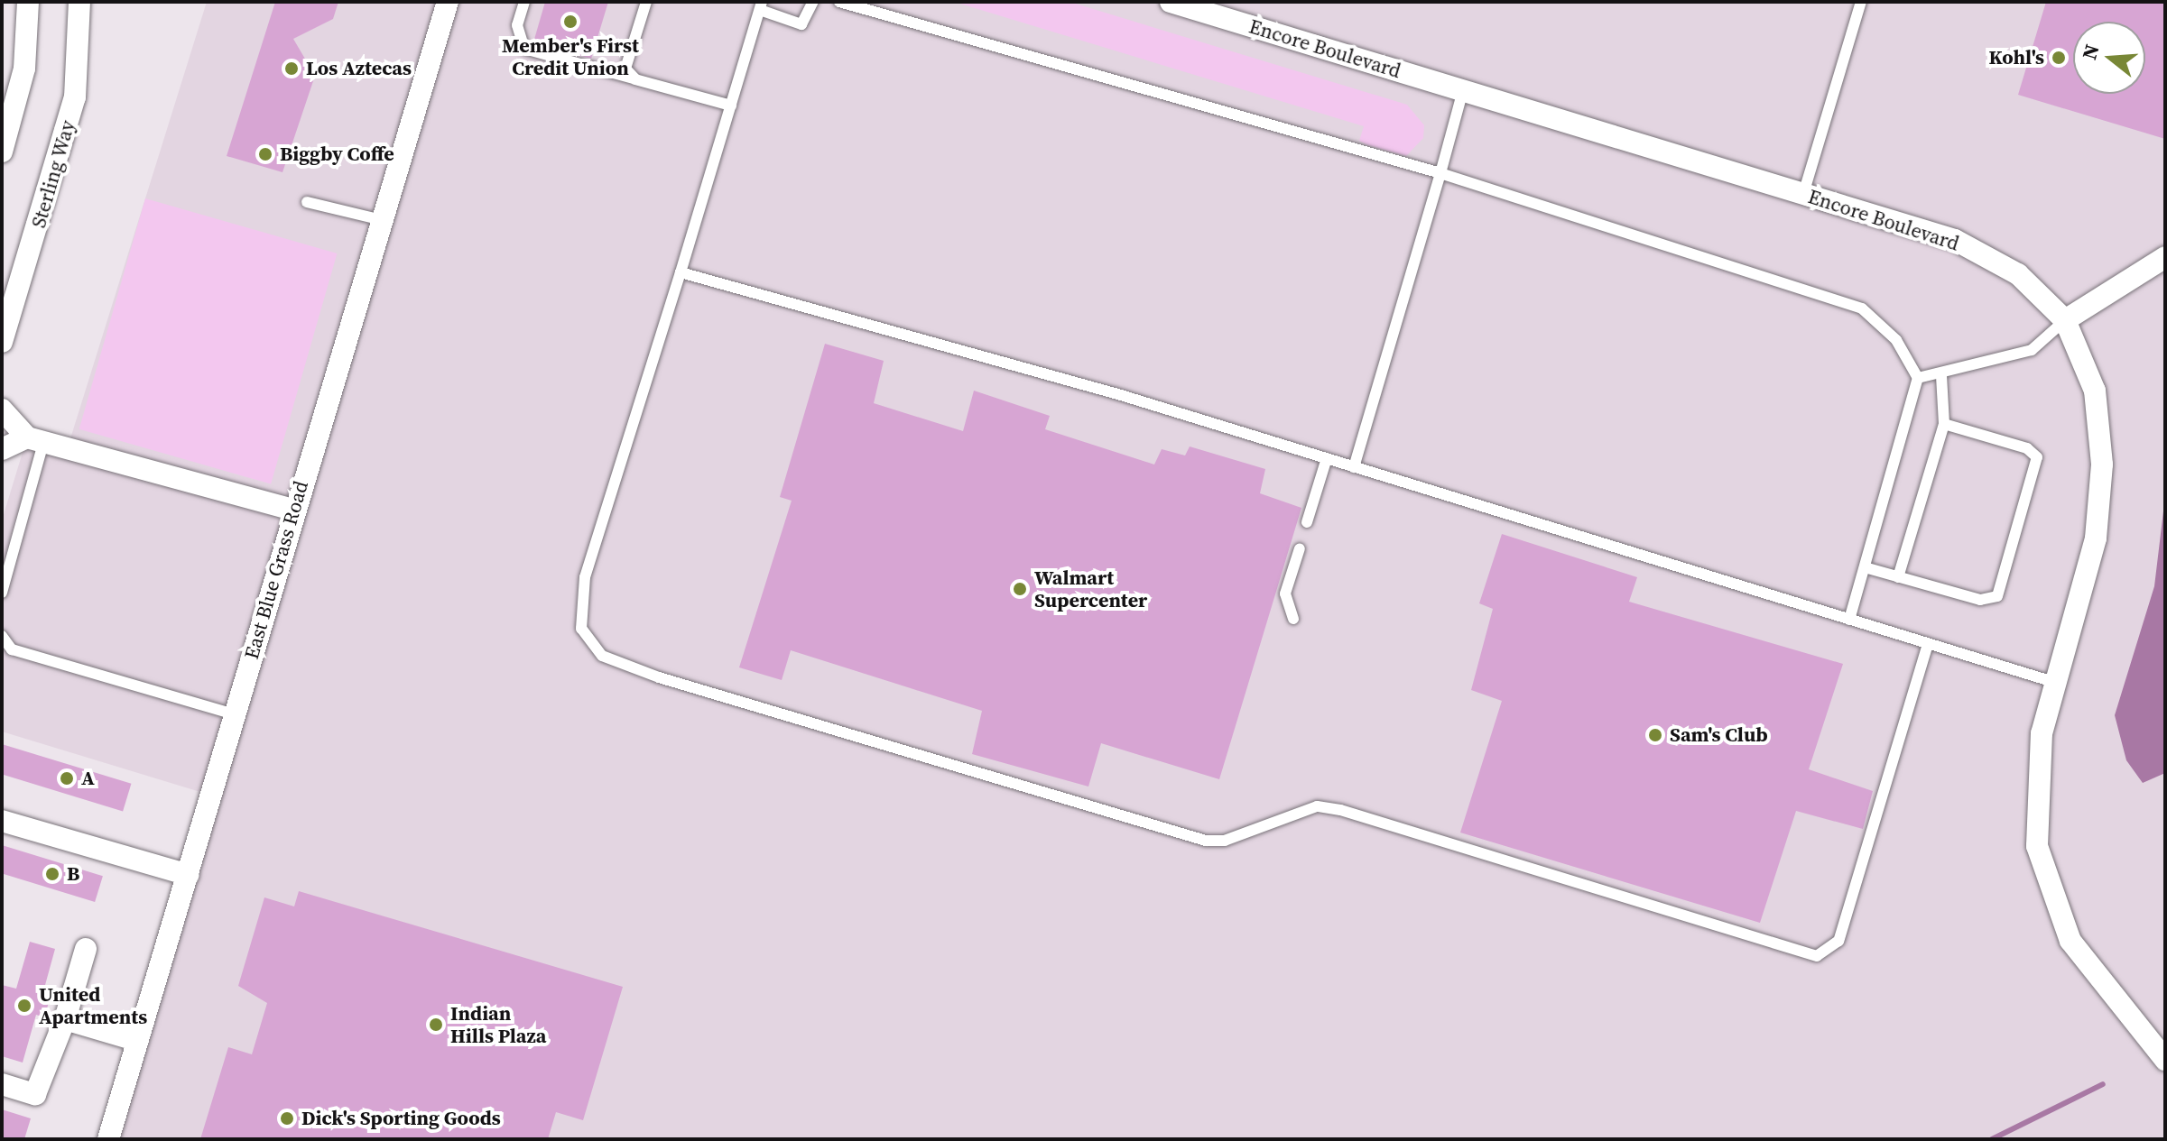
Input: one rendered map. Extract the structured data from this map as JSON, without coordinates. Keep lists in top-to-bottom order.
{
  "streets": {
    "street": ["Encore Boulevard", "Sterling Way", "East Blue Grass Road"]
  },
  "places": [
    "Member's First Credit Union",
    "Kohl's",
    "Los Aztecas",
    "Biggby Coffe",
    "Walmart Supercenter",
    "Sam's Club",
    "A",
    "B",
    "United Apartments",
    "Indian Hills Plaza",
    "Dick's Sporting Goods"
  ],
  "north": "left"
}
